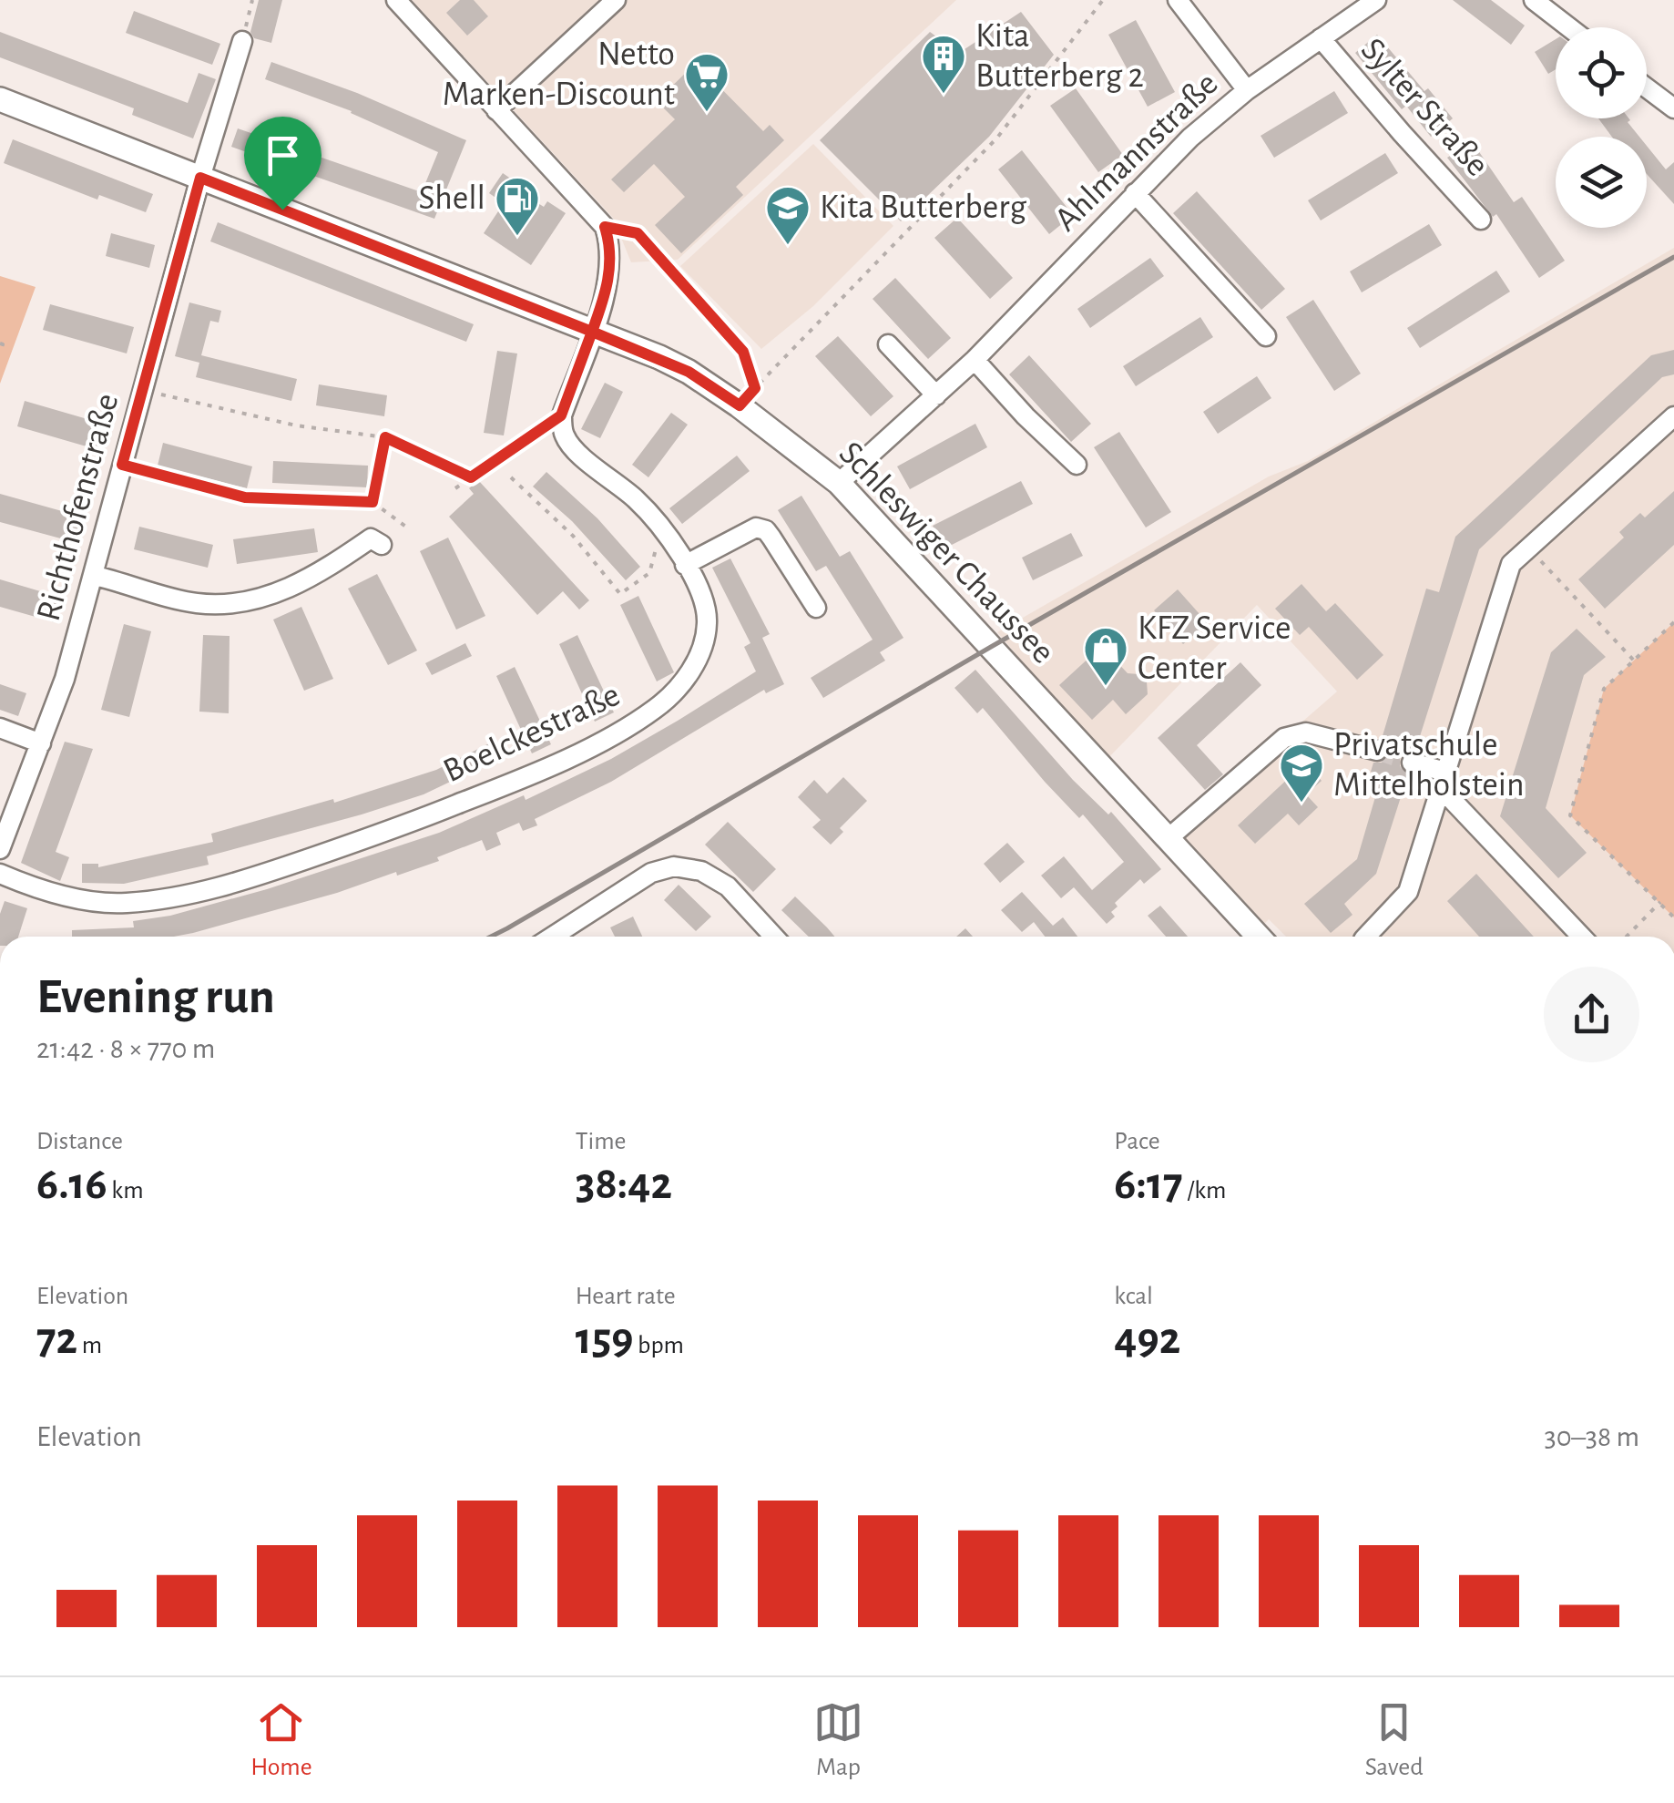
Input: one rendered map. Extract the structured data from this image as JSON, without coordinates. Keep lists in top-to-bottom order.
{
  "streets": {
    "main road": ["Schleswiger Chaussee"],
    "street": [
      "Sylter Straße",
      "Ahlmannstraße",
      "Richthofenstraße",
      "Boelckestraße"
    ]
  },
  "crossings": [
    ["Sylter Straße", "Ahlmannstraße"],
    ["Ahlmannstraße", "Schleswiger Chaussee"],
    ["Richthofenstraße", "Schleswiger Chaussee"]
  ],
  "places": {
    "building": ["Kita Butterberg 2"],
    "supermarket": ["Netto Marken-Discount"],
    "fuel station": ["Shell"],
    "school or university": ["Kita Butterberg", "Privatschule Mittelholstein"],
    "shop": ["KFZ Service Center"]
  },
  "page": {
    "heading": ["Evening run", "21:42 · 8 × 770 m"],
    "stats": [
      ["Distance", "6.16 km"],
      ["Time", "38:42"],
      ["Pace", "6:17 /km"],
      ["Elevation", "72 m"],
      ["Heart rate", "159 bpm"],
      ["kcal", "492"]
    ],
    "chart": ["Elevation", "30–38 m"],
    "tabs": ["Home", "Map", "Saved"]
  }
}
